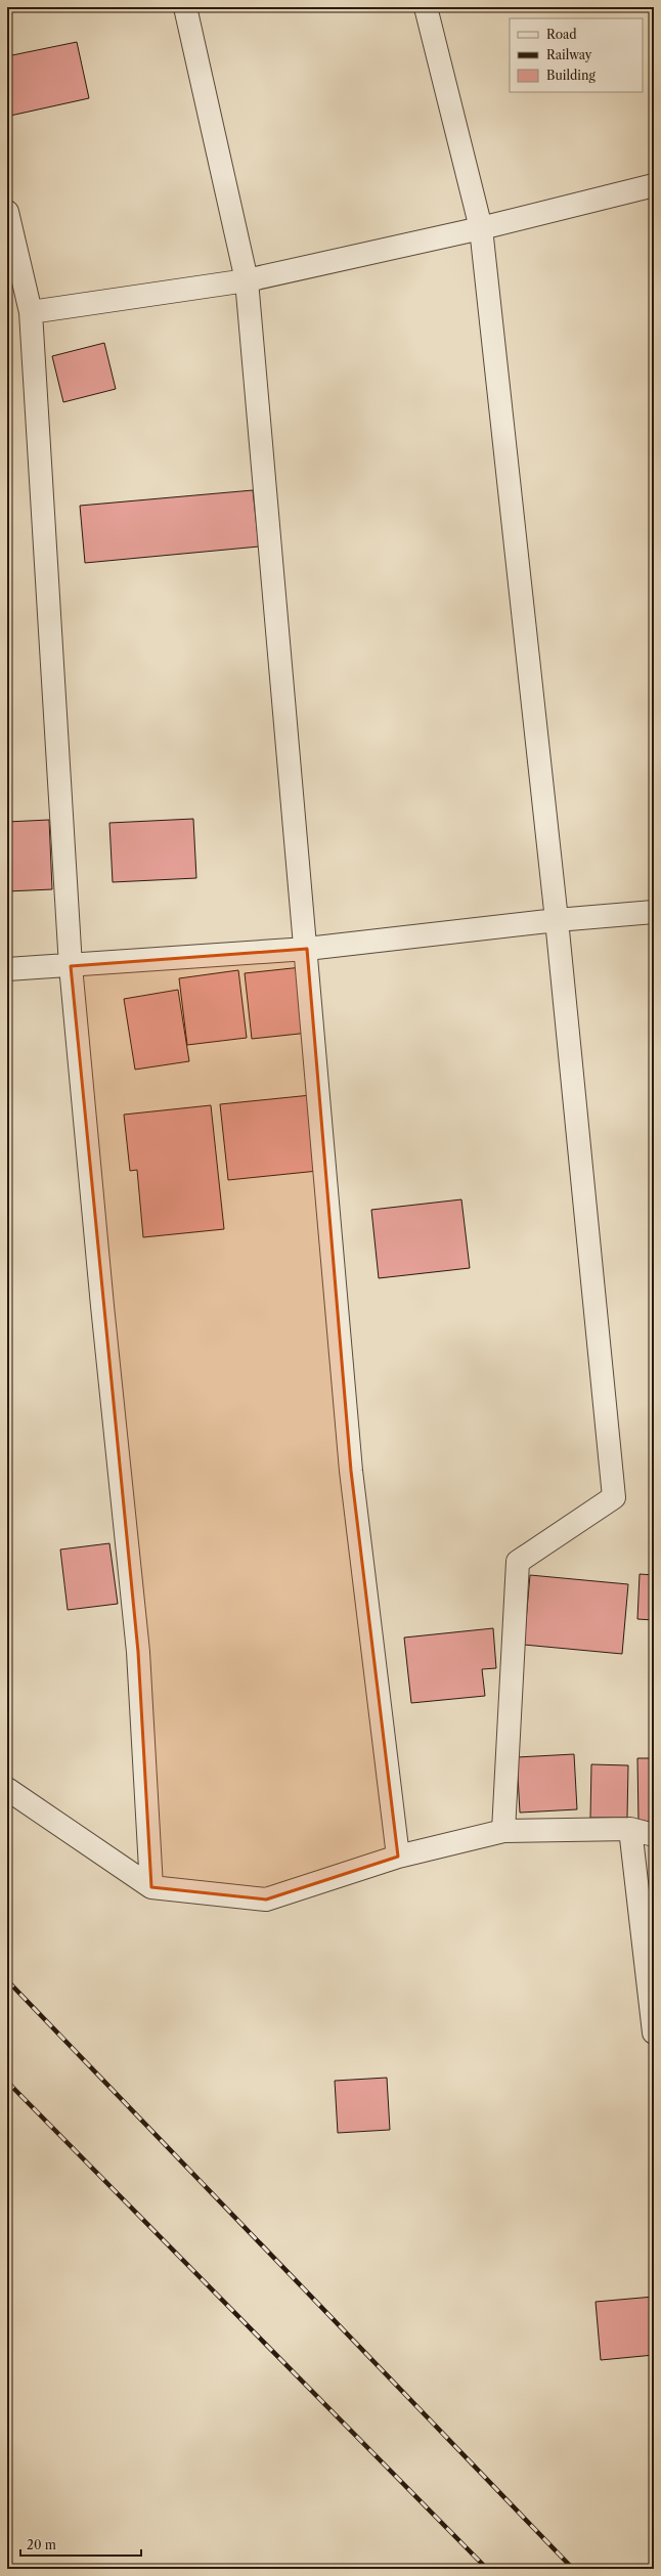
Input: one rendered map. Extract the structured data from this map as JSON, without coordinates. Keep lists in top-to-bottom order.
{
  "legend": ["Road", "Railway", "Building"],
  "scale_bar": "20 m"
}
